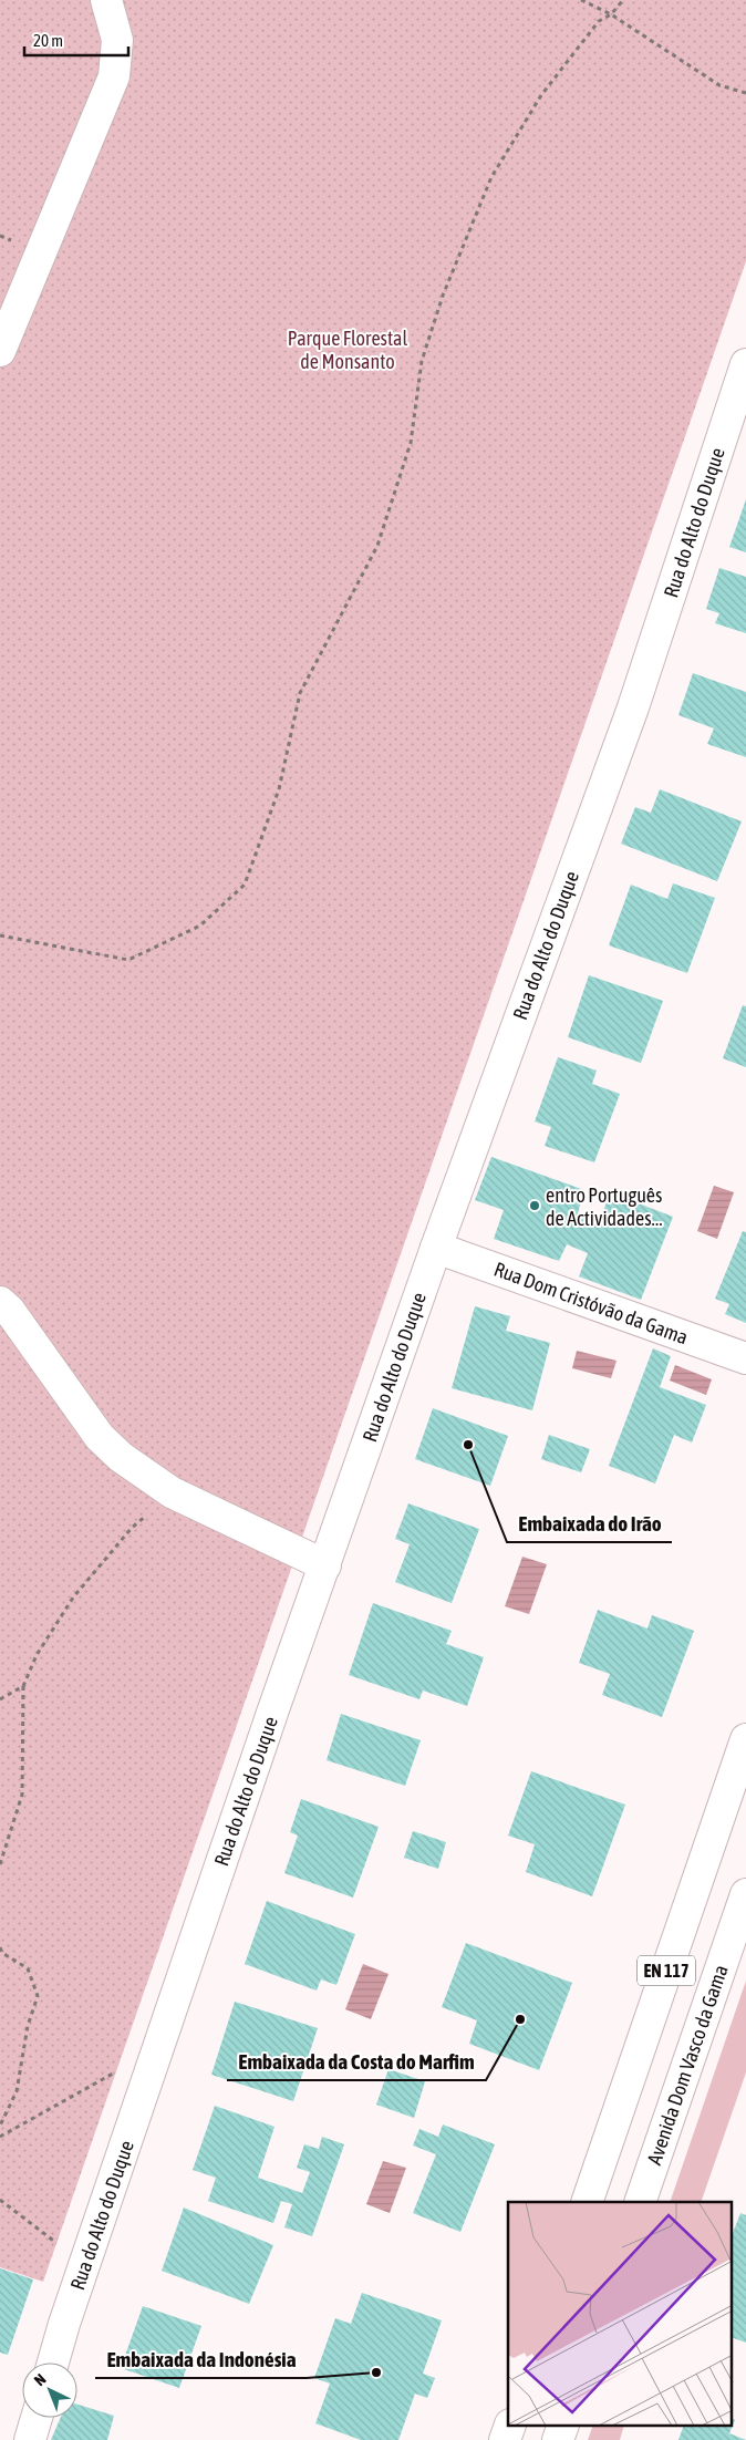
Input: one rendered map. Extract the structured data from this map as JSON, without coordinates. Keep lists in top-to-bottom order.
{
  "streets": {
    "street": [
      "Rua do Alto do Duque",
      "Rua Dom Cristóvão da Gama",
      "EN 117",
      "Avenida Dom Vasco da Gama"
    ]
  },
  "crossings": [
    ["Rua do Alto do Duque", "Rua Dom Cristóvão da Gama"]
  ],
  "parks": ["Parque Florestal de Monsanto"],
  "places": [
    "entro Português de Actividades…",
    "Embaixada do Irão",
    "Embaixada da Costa do Marfim",
    "Embaixada da Indonésia"
  ],
  "scale_bar": "20 m",
  "north": "top left"
}
